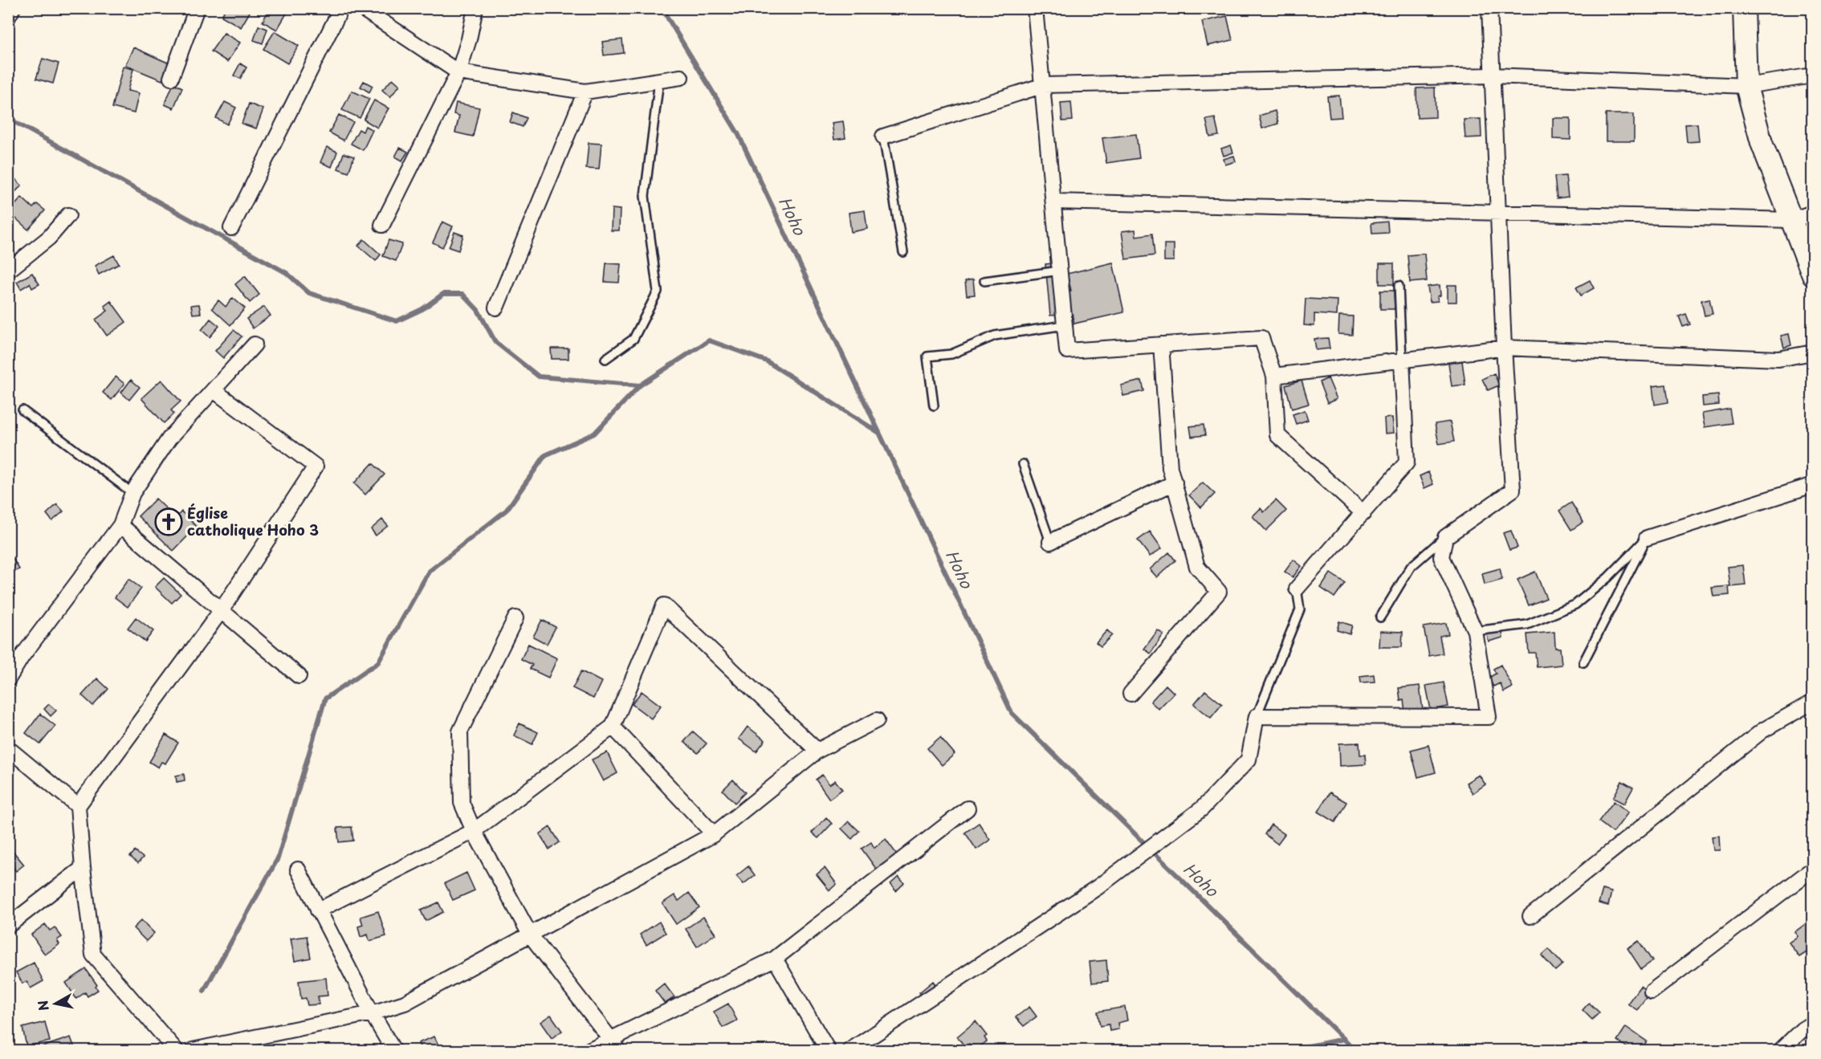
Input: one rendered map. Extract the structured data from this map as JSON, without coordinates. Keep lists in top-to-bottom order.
{
  "water": ["Hoho"],
  "places": {
    "church": ["Église catholique Hoho 3"]
  },
  "north": "left"
}
